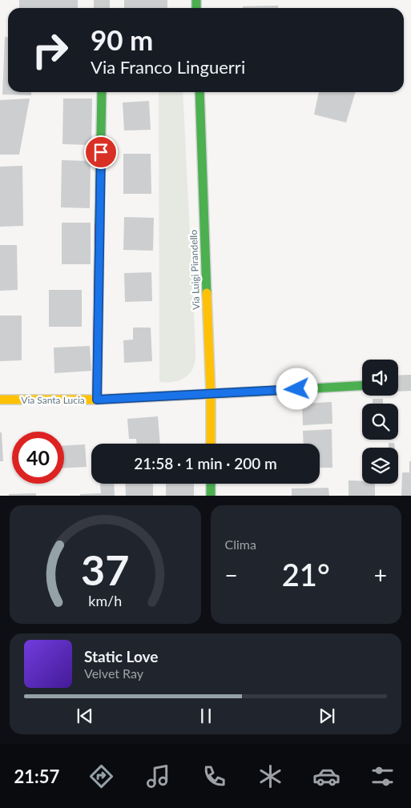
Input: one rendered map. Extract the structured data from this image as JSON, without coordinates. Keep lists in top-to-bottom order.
{
  "streets": {
    "street": ["Via Luigi Pirandello", "Via Santa Lucia"]
  },
  "crossings": [
    ["Via Luigi Pirandello", "Via Santa Lucia"]
  ],
  "page": {
    "turn": ["90 m", "Via Franco Linguerri"],
    "limit": "40",
    "trip": "21:58 · 1 min · 200 m",
    "tile": "Clima",
    "heat": ["−", "21°", "+"],
    "song": ["Static Love", "Velvet Ray"],
    "tabs": "21:57",
    "gauge": ["37", "km/h"]
  }
}
